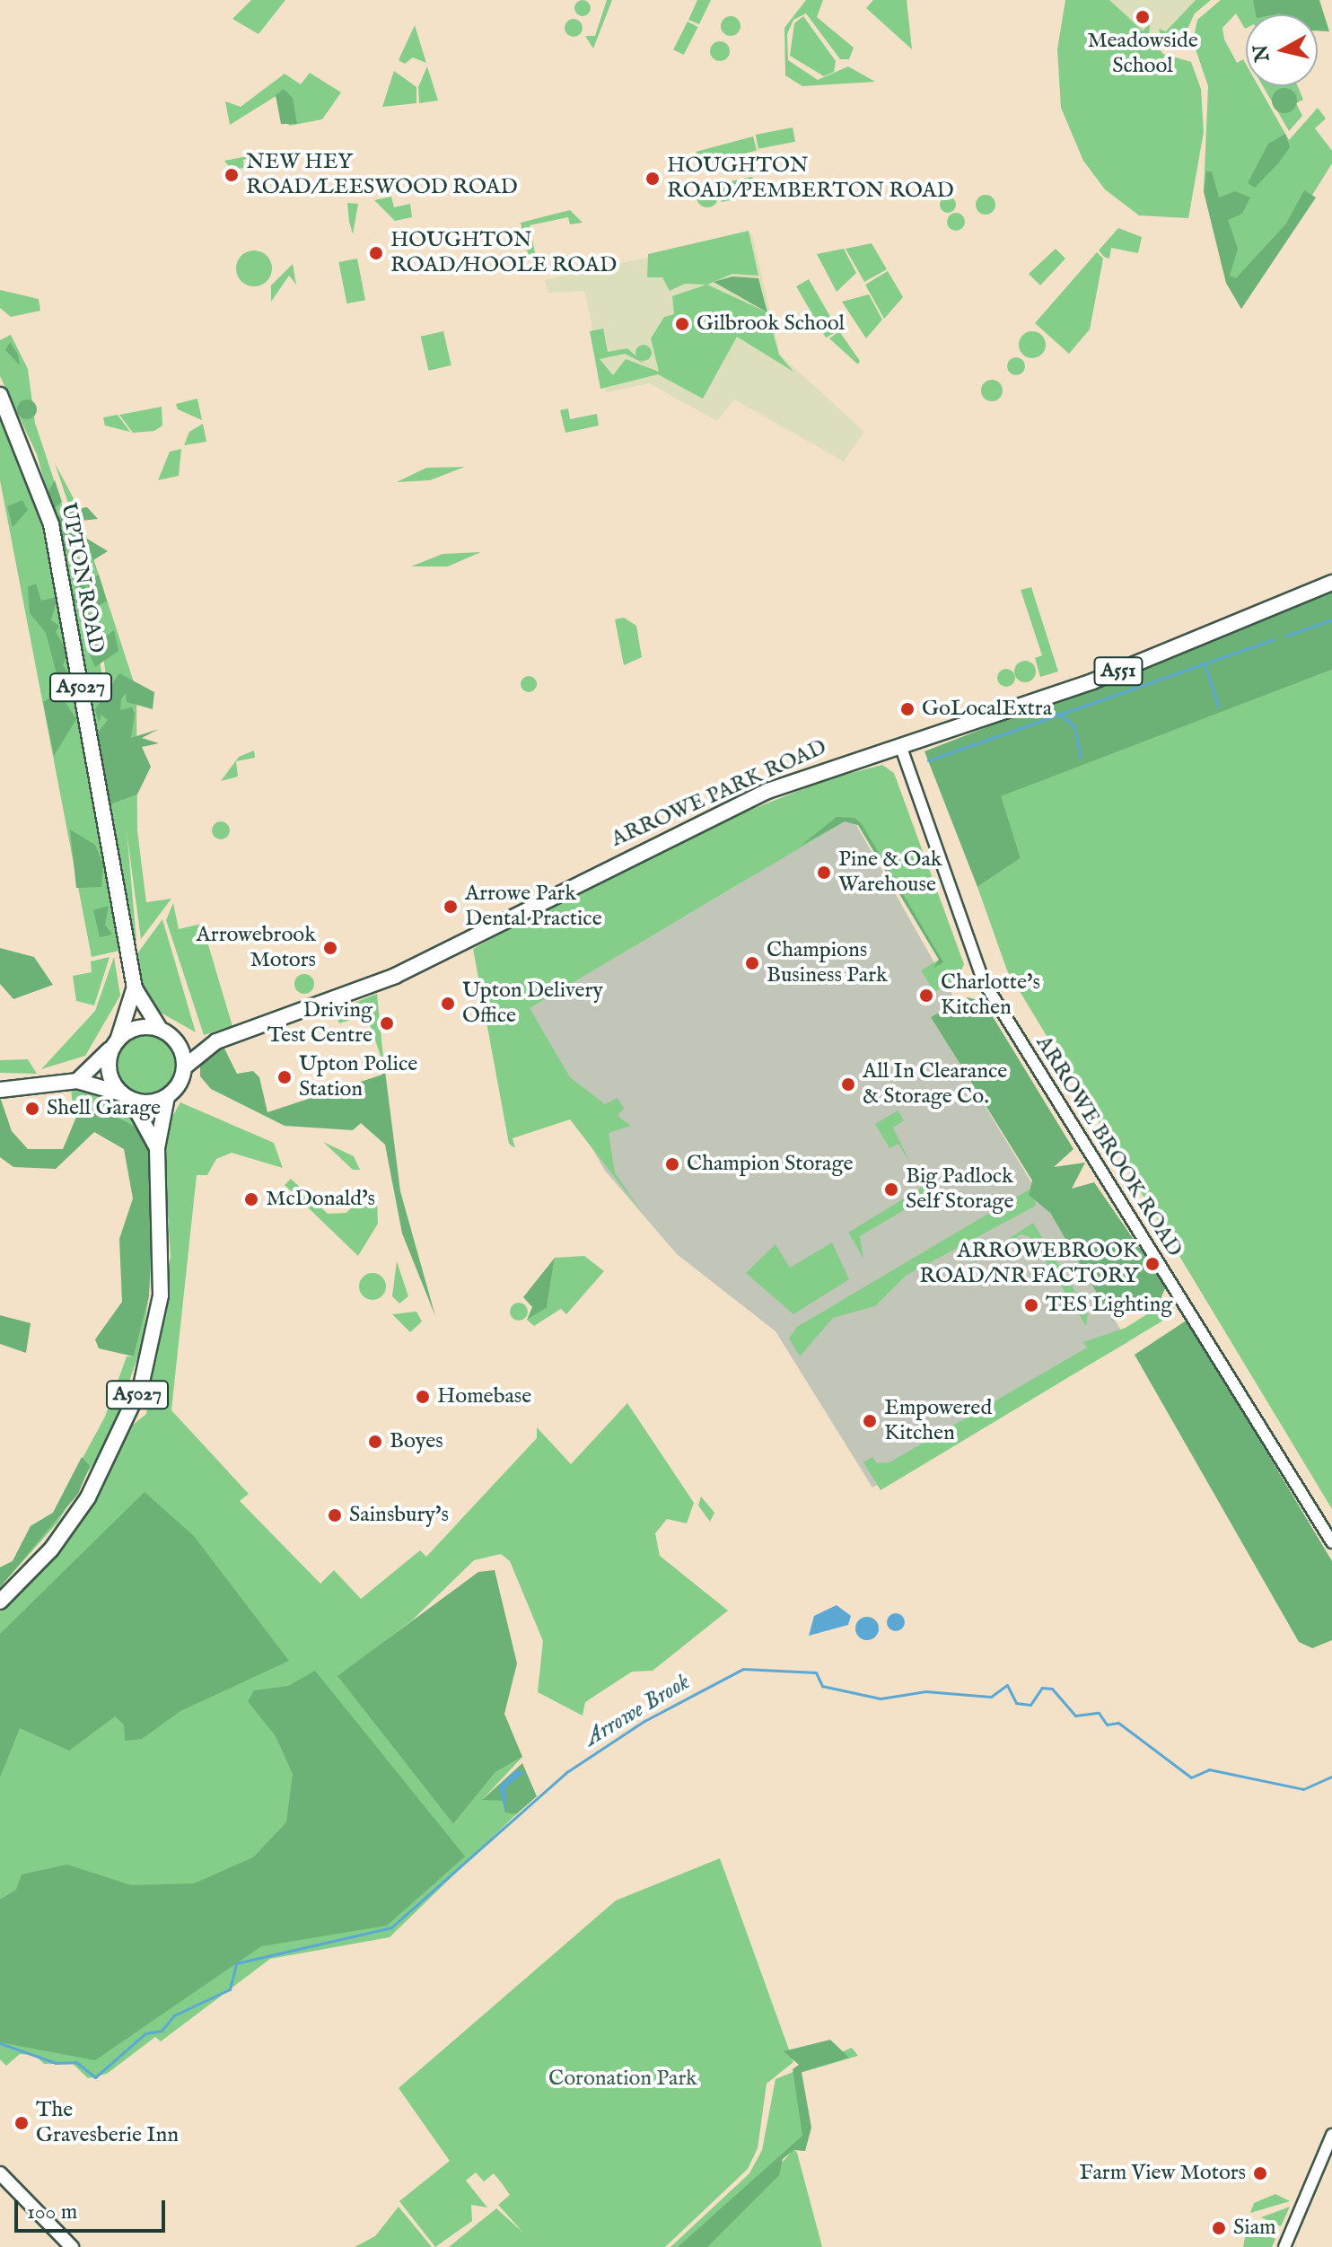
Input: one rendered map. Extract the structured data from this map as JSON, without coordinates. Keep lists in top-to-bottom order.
{
  "streets": {
    "main road": [
      "UPTON ROAD",
      "A551",
      "A5027",
      "ARROWE PARK ROAD"
    ],
    "street": ["ARROWE BROOK ROAD"]
  },
  "crossings": [
    ["UPTON ROAD", "A5027"],
    ["UPTON ROAD", "ARROWE PARK ROAD"],
    ["A5027", "ARROWE PARK ROAD"],
    ["ARROWE PARK ROAD", "ARROWE BROOK ROAD"]
  ],
  "water": ["Arrowe Brook"],
  "parks": ["Coronation Park"],
  "places": [
    "Meadowside School",
    "NEW HEY ROAD/LEESWOOD ROAD",
    "HOUGHTON ROAD/PEMBERTON ROAD",
    "HOUGHTON ROAD/HOOLE ROAD",
    "Gilbrook School",
    "GoLocalExtra",
    "Pine & Oak Warehouse",
    "Arrowe Park Dental Practice",
    "Arrowebrook Motors",
    "Champions Business Park",
    "Charlotte's Kitchen",
    "Upton Delivery Office",
    "Driving Test Centre",
    "Upton Police Station",
    "All In Clearance & Storage Co.",
    "Shell Garage",
    "Champion Storage",
    "Big Padlock Self Storage",
    "McDonald's",
    "ARROWEBROOK ROAD/NR FACTORY",
    "TES Lighting",
    "Homebase",
    "Empowered Kitchen",
    "Boyes",
    "Sainsbury's",
    "The Gravesberie Inn",
    "Farm View Motors",
    "Siam"
  ],
  "scale_bar": "100 m",
  "north": "left"
}
